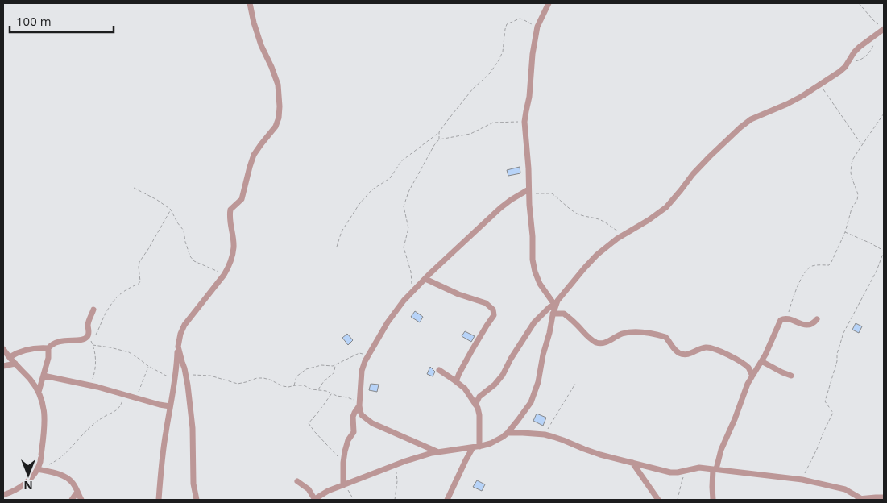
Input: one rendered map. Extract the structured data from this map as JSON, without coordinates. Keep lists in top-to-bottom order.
{
  "scale_bar": "100 m",
  "north": "bottom"
}
